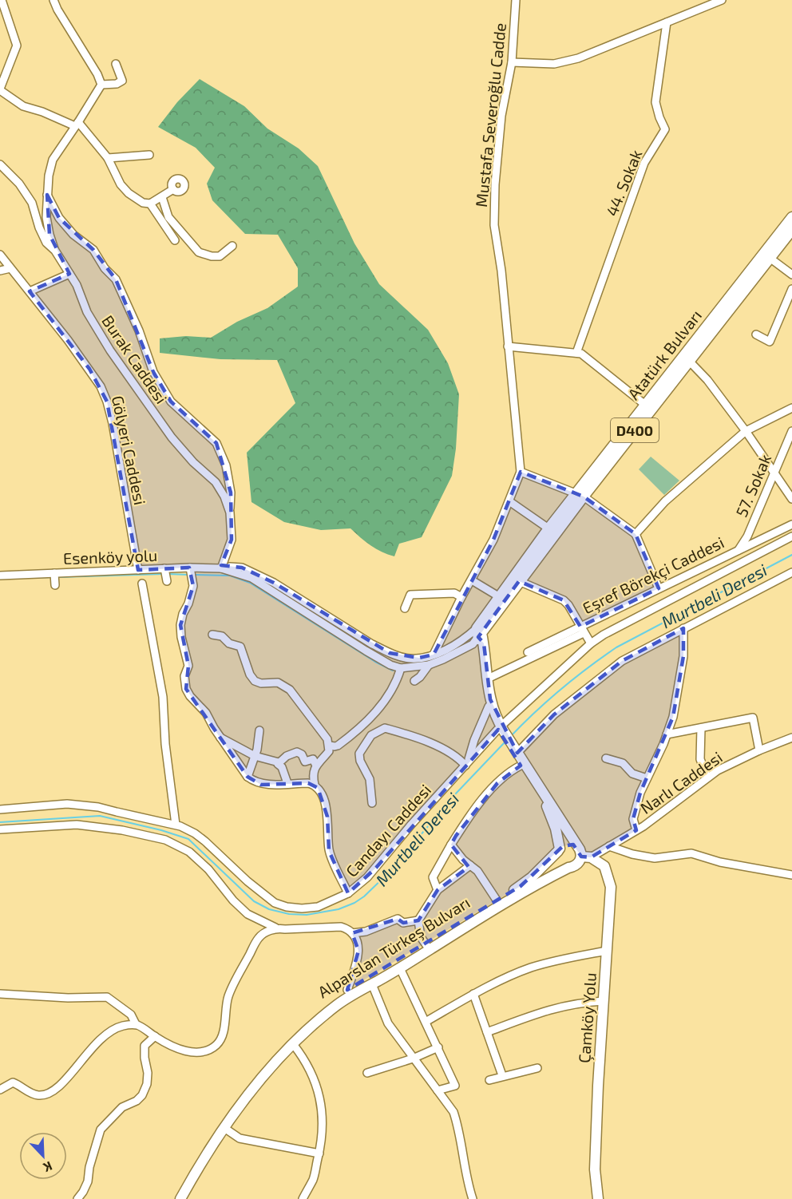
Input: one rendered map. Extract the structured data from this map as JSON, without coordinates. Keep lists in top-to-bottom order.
{
  "streets": {
    "main road": [
      "Atatürk Bulvarı",
      "D400",
      "Alparslan Türkeş Bulvarı",
      "Çamköy Yolu"
    ],
    "street": [
      "Mustafa Severoğlu Cadde",
      "44. Sokak",
      "Burak Caddesi",
      "Gölyeri Caddesi",
      "57. Sokak",
      "Esenköy yolu",
      "Eşref Börekçi Caddesi",
      "Narlı Caddesi",
      "Candayı Caddesi"
    ]
  },
  "crossings": [
    ["Atatürk Bulvarı", "Esenköy yolu"],
    ["Burak Caddesi", "Esenköy yolu"],
    ["Gölyeri Caddesi", "Esenköy yolu"],
    ["57. Sokak", "Eşref Börekçi Caddesi"],
    ["Narlı Caddesi", "Alparslan Türkeş Bulvarı"],
    ["Narlı Caddesi", "Çamköy Yolu"],
    ["Alparslan Türkeş Bulvarı", "Çamköy Yolu"]
  ],
  "water": ["Murtbeli Deresi"],
  "north": "bottom right"
}
